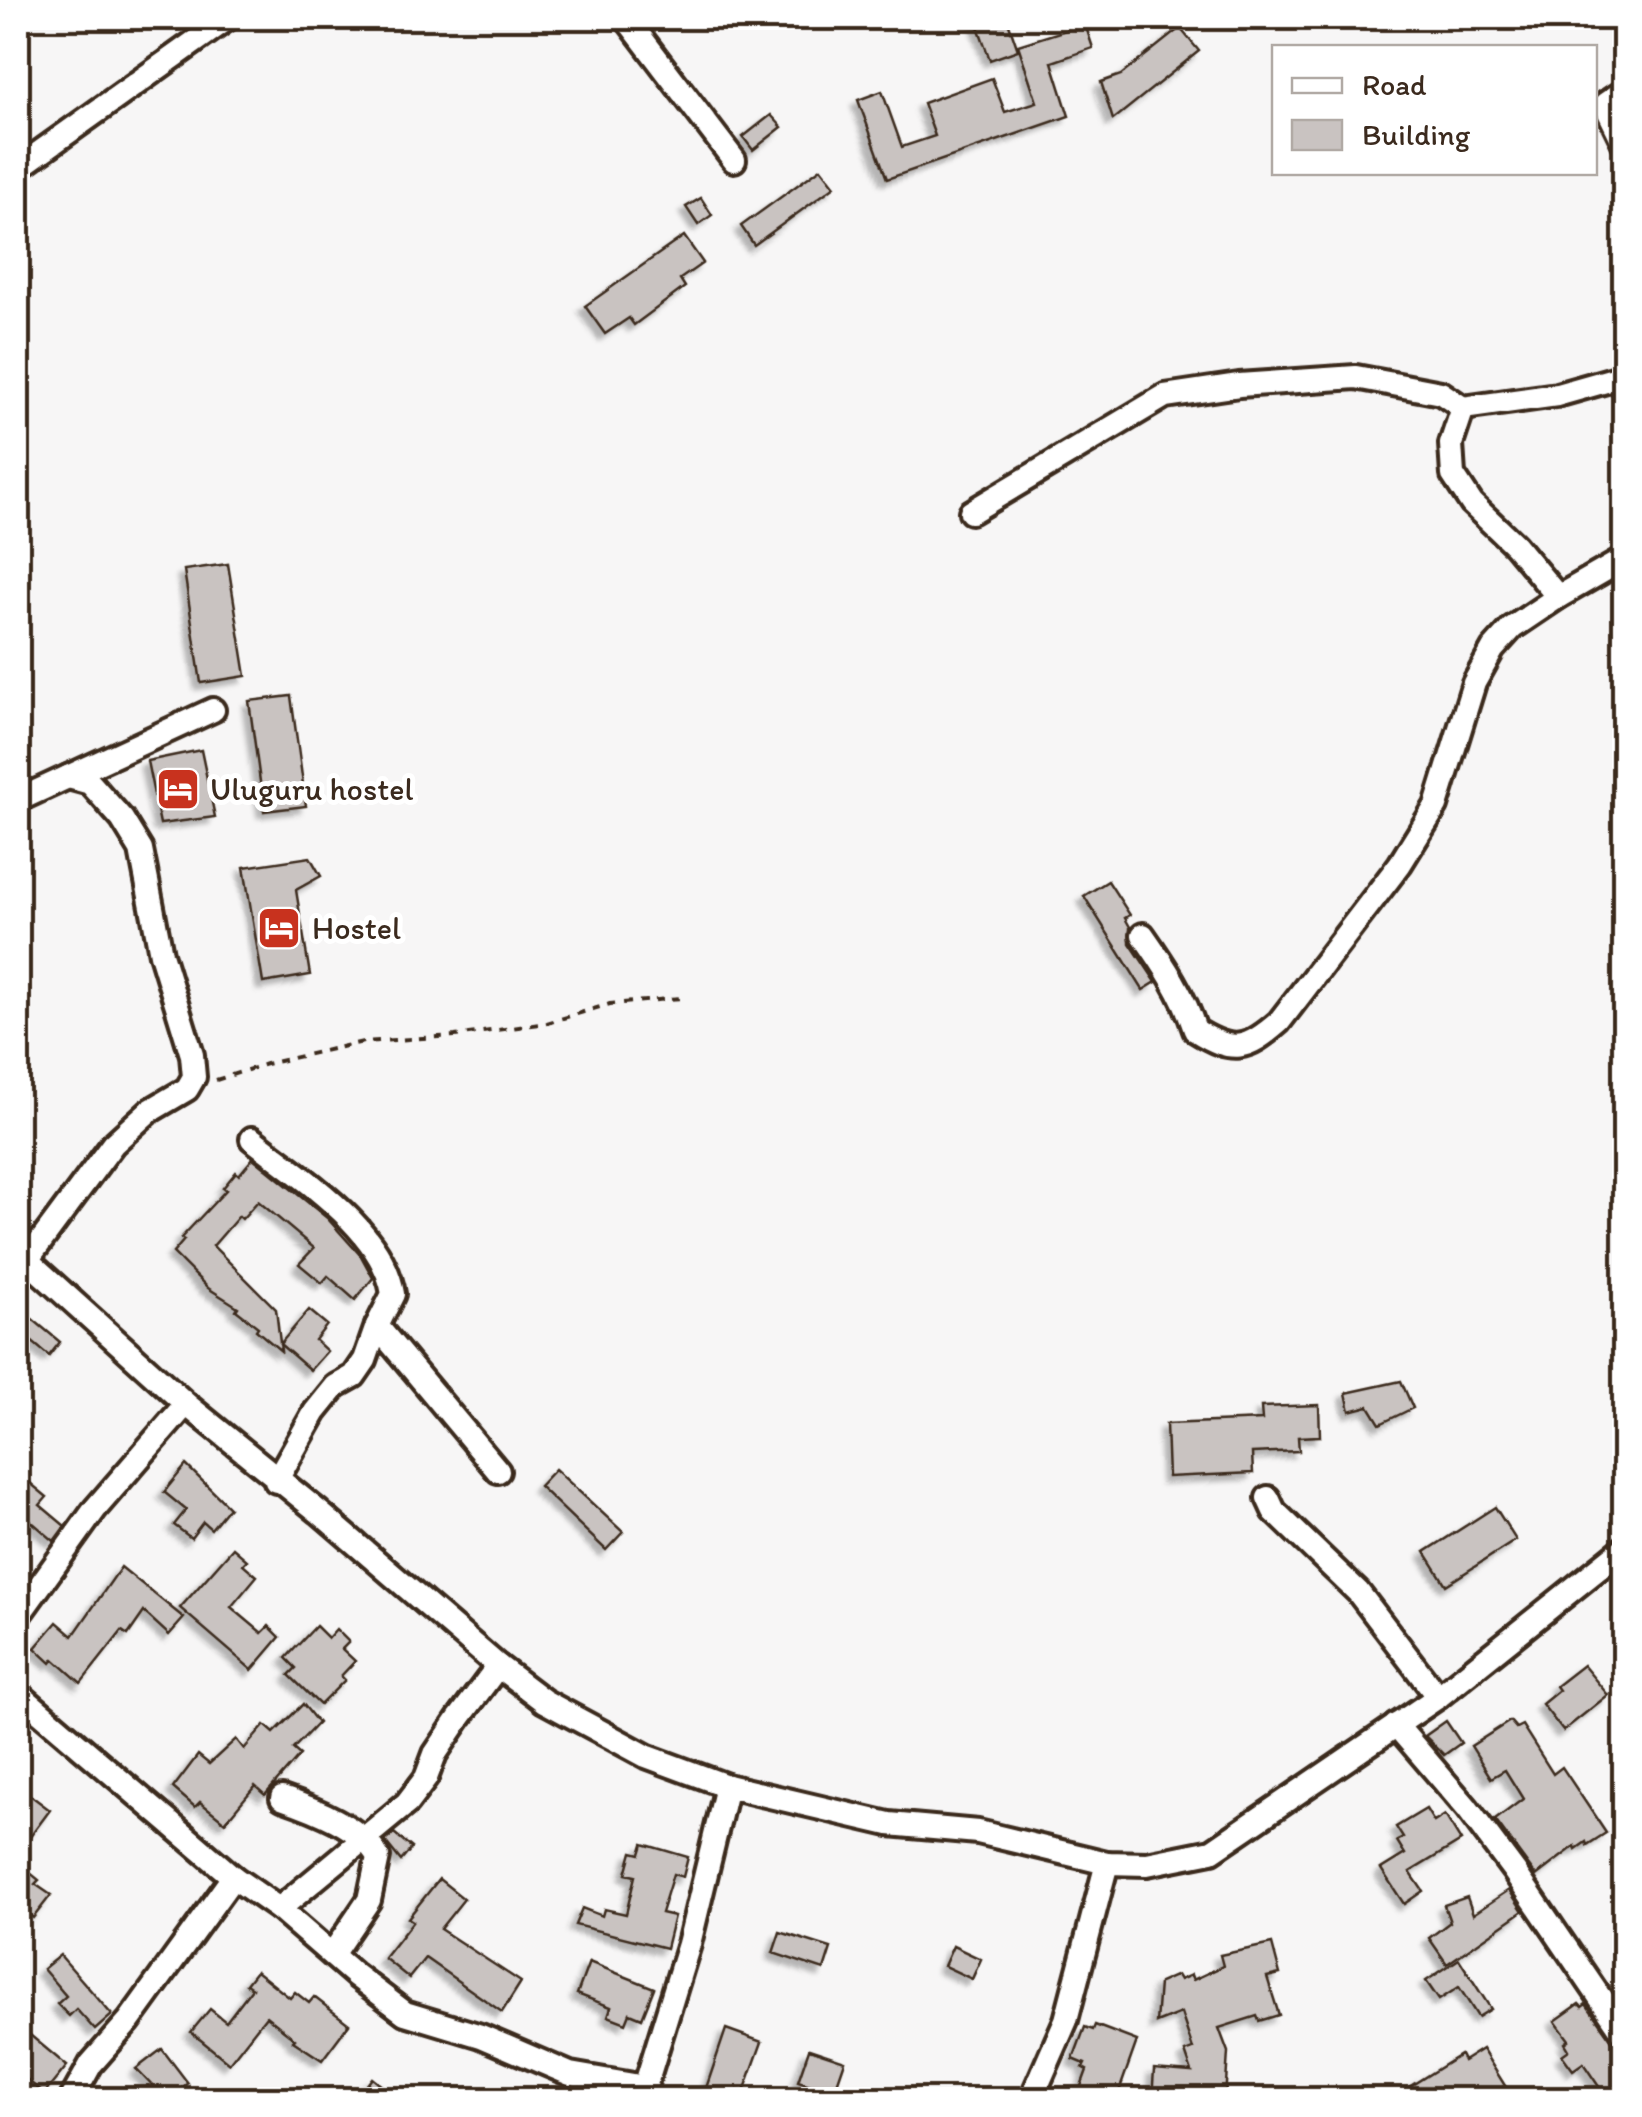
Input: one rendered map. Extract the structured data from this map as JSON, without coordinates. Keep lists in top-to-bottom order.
{
  "places": {
    "hotel": ["Uluguru hostel", "Hostel"]
  },
  "legend": ["Road", "Building"]
}
